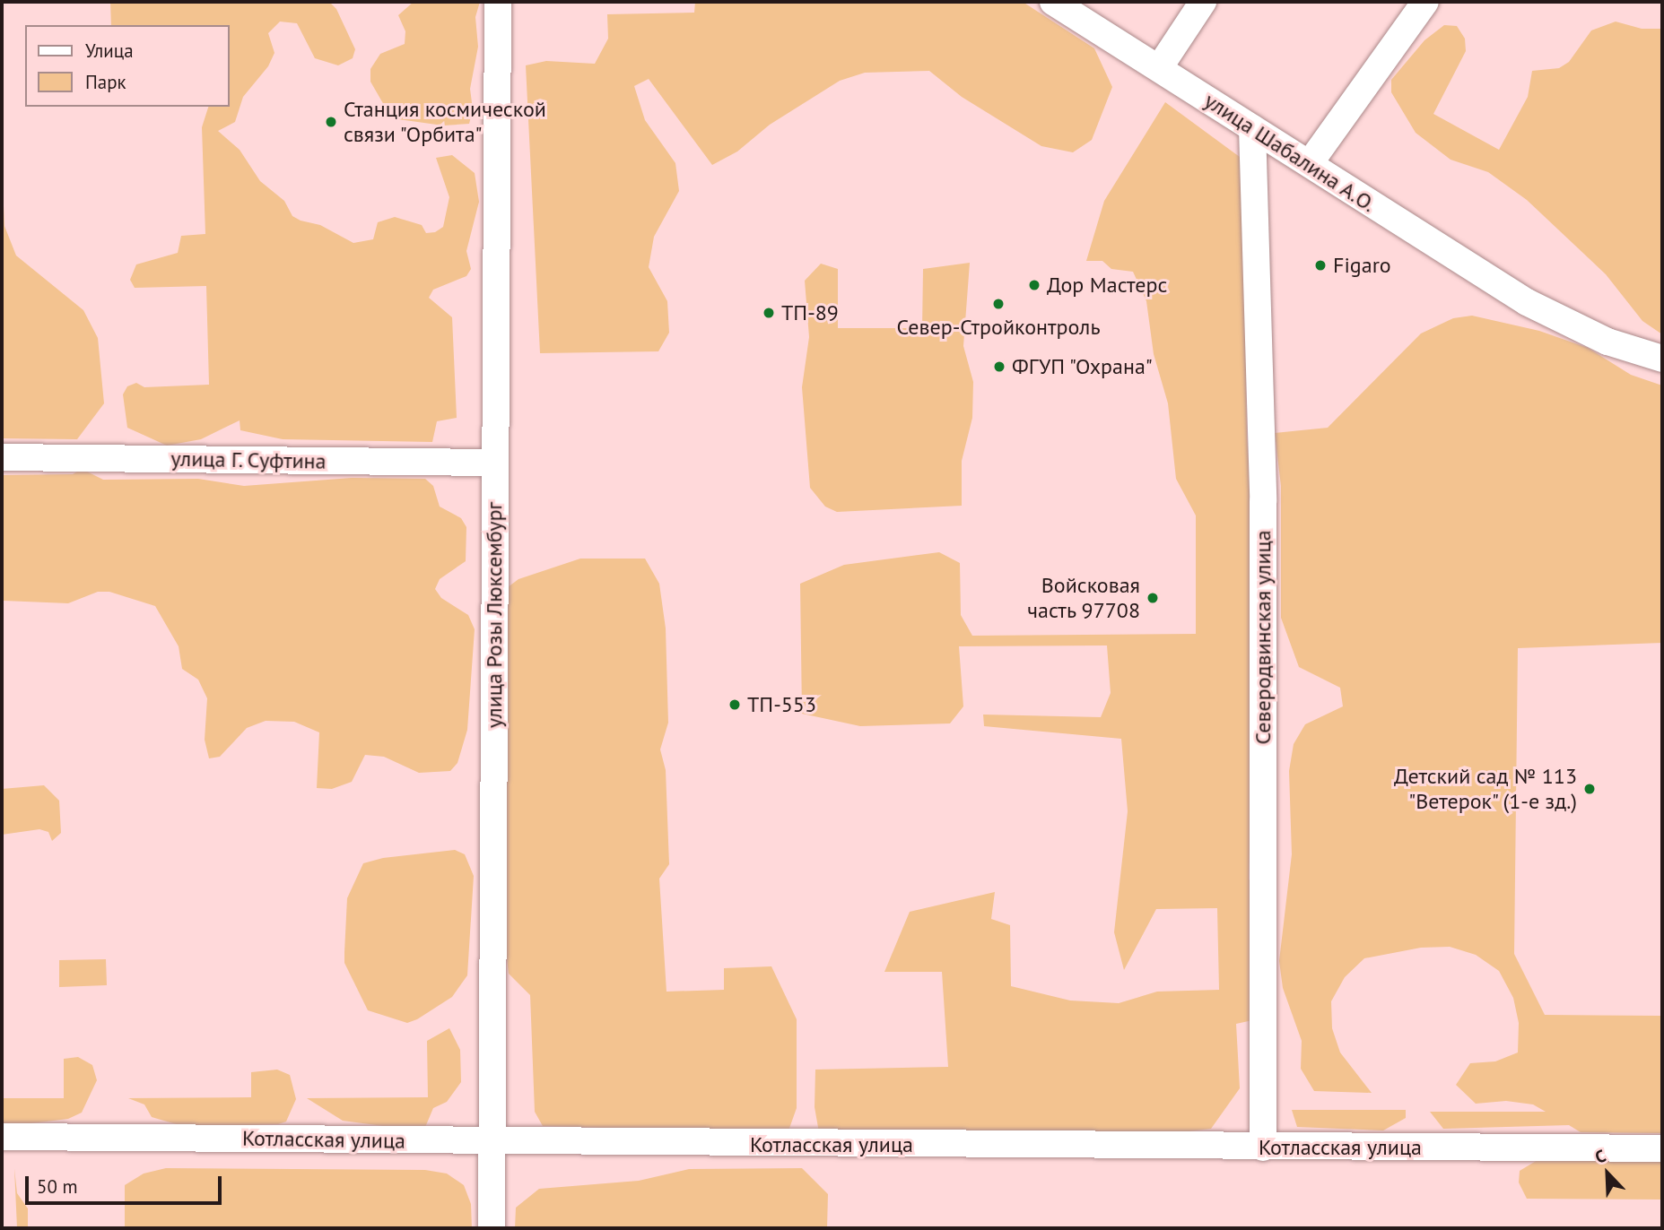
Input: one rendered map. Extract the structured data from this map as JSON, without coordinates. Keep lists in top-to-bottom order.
{
  "streets": {
    "street": [
      "улица Шабалина А.О.",
      "улица Г. Суфтина",
      "улица Розы Люксембург",
      "Северодвинская улица",
      "Котласская улица"
    ]
  },
  "crossings": [
    ["улица Шабалина А.О.", "Северодвинская улица"],
    ["улица Г. Суфтина", "улица Розы Люксембург"],
    ["улица Розы Люксембург", "Котласская улица"],
    ["Северодвинская улица", "Котласская улица"]
  ],
  "places": [
    "Станция космической связи \"Орбита\"",
    "Figaro",
    "Дор Мастерс",
    "Север-Стройконтроль",
    "ТП-89",
    "ФГУП \"Охрана\"",
    "Войсковая часть 97708",
    "ТП-553",
    "Детский сад № 113 \"Ветерок\" (1-е зд.)"
  ],
  "legend": ["Улица", "Парк"],
  "scale_bar": "50 m",
  "north": "top left"
}
